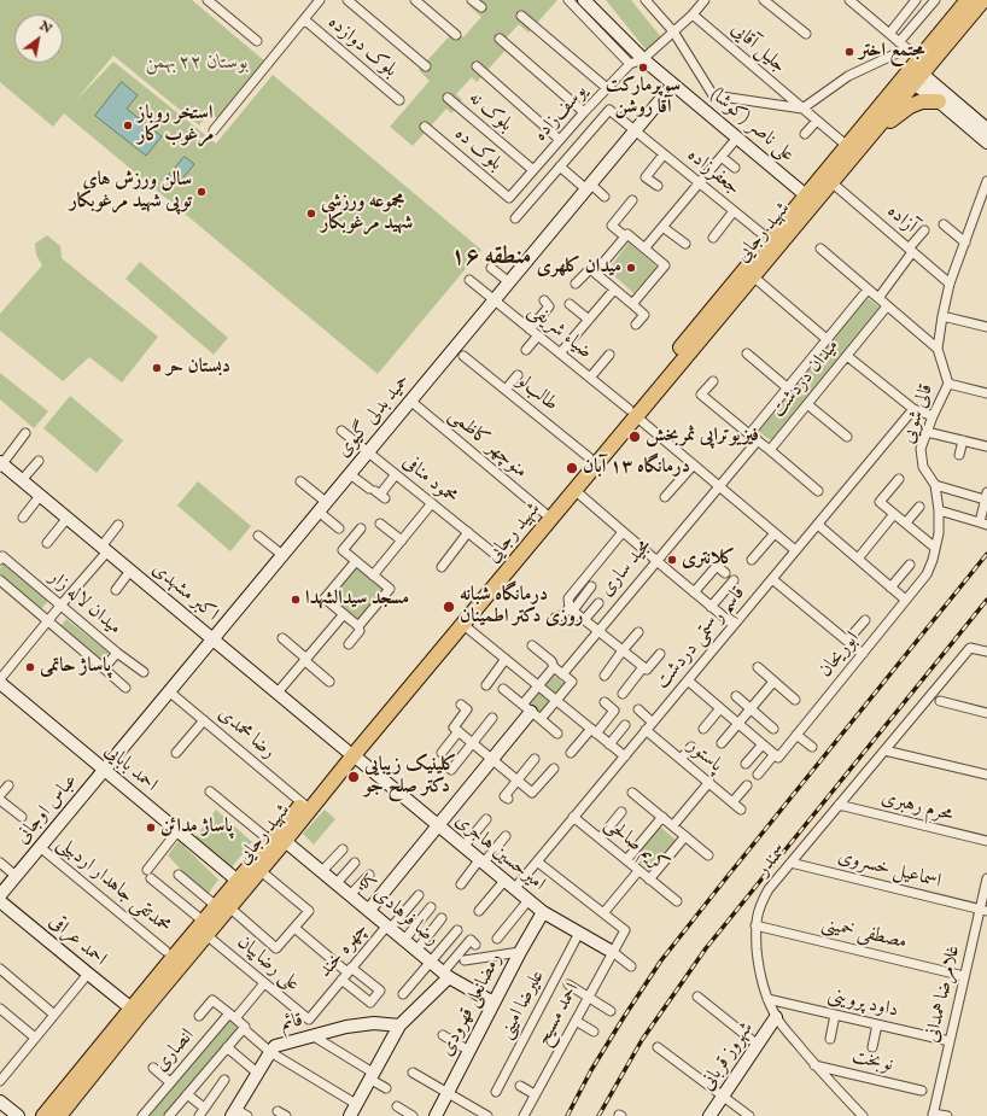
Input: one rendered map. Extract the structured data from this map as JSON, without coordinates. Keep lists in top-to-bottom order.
{
  "streets": {
    "main road": ["شهید رجایی"],
    "street": [
      "بلوک دوازده",
      "جلیل آقایی",
      "بلوک نه",
      "یوسف‌زاده",
      "علی ناصر (کوشا)",
      "بلوک ده",
      "جعفرزاده",
      "آزاده",
      "ضیاء شریفی",
      "میدان دردشت",
      "طالب‌لو",
      "قالی شویی",
      "حمید بدلی گیوی",
      "منوچهر کاظمی",
      "محمود منافی",
      "مجید ساری",
      "اکبر مشهدی",
      "میدان لاله زار",
      "قاسم رستمی دردشت",
      "ابوریحان",
      "رضا محمدی",
      "پاستور",
      "احمد بابایی",
      "محرم رهبری",
      "عباس اوجانی",
      "کریم صالحی",
      "امیرحسین هاجری",
      "سمندر",
      "اسماعیل خسروی",
      "محمدتقی جاهدار اردبیلی",
      "رضا فرهادی کیا",
      "مصطفی خمینی",
      "احمد عراقی",
      "چهره خند",
      "علی رضاییان",
      "غلامرضا همدانی",
      "داود پروینی",
      "رمضانعلی قهرودی",
      "علیرضا امینی",
      "احمد مسیح",
      "قائم",
      "انصاری",
      "شهروز قربانی",
      "نوبخت"
    ]
  },
  "crossings": [
    ["جلیل آقایی", "شهید رجایی"],
    ["بلوک نه", "یوسف‌زاده"],
    ["یوسف‌زاده", "علی ناصر (کوشا)"],
    ["یوسف‌زاده", "بلوک ده"],
    ["علی ناصر (کوشا)", "شهید رجایی"],
    ["علی ناصر (کوشا)", "حمید بدلی گیوی"],
    ["جعفرزاده", "شهید رجایی"],
    ["جعفرزاده", "حمید بدلی گیوی"],
    ["آزاده", "شهید رجایی"],
    ["آزاده", "قالی شویی"],
    ["شهید رجایی", "ضیاء شریفی"],
    ["شهید رجایی", "طالب‌لو"],
    ["شهید رجایی", "منوچهر کاظمی"],
    ["شهید رجایی", "اکبر مشهدی"],
    ["شهید رجایی", "رضا محمدی"],
    ["شهید رجایی", "احمد بابایی"],
    ["شهید رجایی", "امیرحسین هاجری"],
    ["شهید رجایی", "رضا فرهادی کیا"],
    ["شهید رجایی", "احمد عراقی"],
    ["شهید رجایی", "علی رضاییان"],
    ["ضیاء شریفی", "حمید بدلی گیوی"],
    ["ضیاء شریفی", "مجید ساری"],
    ["ضیاء شریفی", "قاسم رستمی دردشت"],
    ["قالی شویی", "ابوریحان"],
    ["حمید بدلی گیوی", "منوچهر کاظمی"],
    ["حمید بدلی گیوی", "محمود منافی"],
    ["حمید بدلی گیوی", "اکبر مشهدی"],
    ["حمید بدلی گیوی", "رضا محمدی"],
    ["حمید بدلی گیوی", "احمد بابایی"],
    ["حمید بدلی گیوی", "عباس اوجانی"],
    ["اکبر مشهدی", "امیرحسین هاجری"],
    ["قاسم رستمی دردشت", "پاستور"],
    ["قاسم رستمی دردشت", "کریم صالحی"],
    ["قاسم رستمی دردشت", "امیرحسین هاجری"],
    ["احمد بابایی", "عباس اوجانی"],
    ["احمد بابایی", "علی رضاییان"],
    ["محرم رهبری", "سمندر"],
    ["عباس اوجانی", "محمدتقی جاهدار اردبیلی"],
    ["امیرحسین هاجری", "رمضانعلی قهرودی"],
    ["امیرحسین هاجری", "علیرضا امینی"],
    ["امیرحسین هاجری", "احمد مسیح"],
    ["سمندر", "اسماعیل خسروی"],
    ["سمندر", "مصطفی خمینی"],
    ["سمندر", "داود پروینی"],
    ["سمندر", "شهروز قربانی"],
    ["سمندر", "نوبخت"],
    ["اسماعیل خسروی", "غلامرضا همدانی"],
    ["رضا فرهادی کیا", "چهره خند"],
    ["رضا فرهادی کیا", "رمضانعلی قهرودی"],
    ["مصطفی خمینی", "غلامرضا همدانی"],
    ["چهره خند", "علی رضاییان"],
    ["علی رضاییان", "انصاری"],
    ["غلامرضا همدانی", "داود پروینی"]
  ],
  "districts": ["منطقه ۱۶"],
  "parks": ["بوستان ۲۲ بهمن"],
  "places": [
    "مجتمع اختر",
    "سوپرمارکت آقا روشن",
    "استخر روباز مرغوب کار",
    "سالن ورزش های توپی شهید مرغوبکار",
    "مجموعه ورزشی شهید مرغوبکار",
    "میدان کلهری",
    "دبستان حر",
    "فیزیوتراپی ثمربخش",
    "درمانگاه ۱۳ آبان",
    "کلانتری",
    "مسجد سیدالشهدا",
    "درمانگاه شبانه روزی دکتر اطمینان",
    "پاساژ حاتمی",
    "کلینیک زیبایی دکتر صلح جو",
    "پاساژ مدائن"
  ],
  "north": "top right"
}
